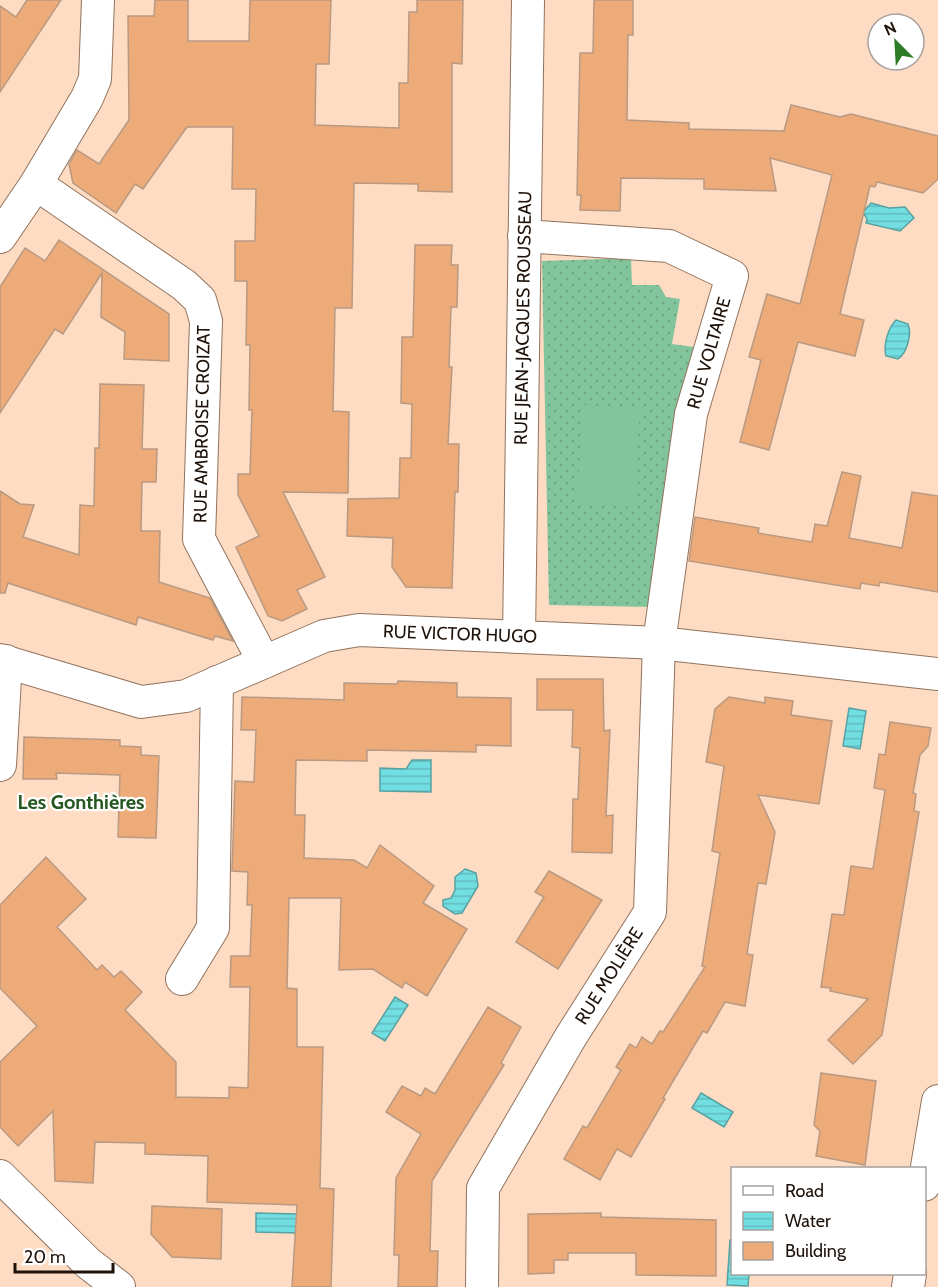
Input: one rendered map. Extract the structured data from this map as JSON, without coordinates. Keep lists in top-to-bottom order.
{
  "streets": {
    "street": [
      "RUE JEAN-JACQUES ROUSSEAU",
      "RUE VOLTAIRE",
      "RUE AMBROISE CROIZAT",
      "RUE VICTOR HUGO",
      "RUE MOLIÈRE"
    ]
  },
  "crossings": [
    ["RUE JEAN-JACQUES ROUSSEAU", "RUE VOLTAIRE"],
    ["RUE JEAN-JACQUES ROUSSEAU", "RUE VICTOR HUGO"],
    ["RUE VOLTAIRE", "RUE VICTOR HUGO"],
    ["RUE VOLTAIRE", "RUE MOLIÈRE"],
    ["RUE AMBROISE CROIZAT", "RUE VICTOR HUGO"],
    ["RUE VICTOR HUGO", "RUE MOLIÈRE"]
  ],
  "districts": ["Les Gonthières"],
  "legend": ["Road", "Water", "Building"],
  "scale_bar": "20 m",
  "north": "top left"
}
